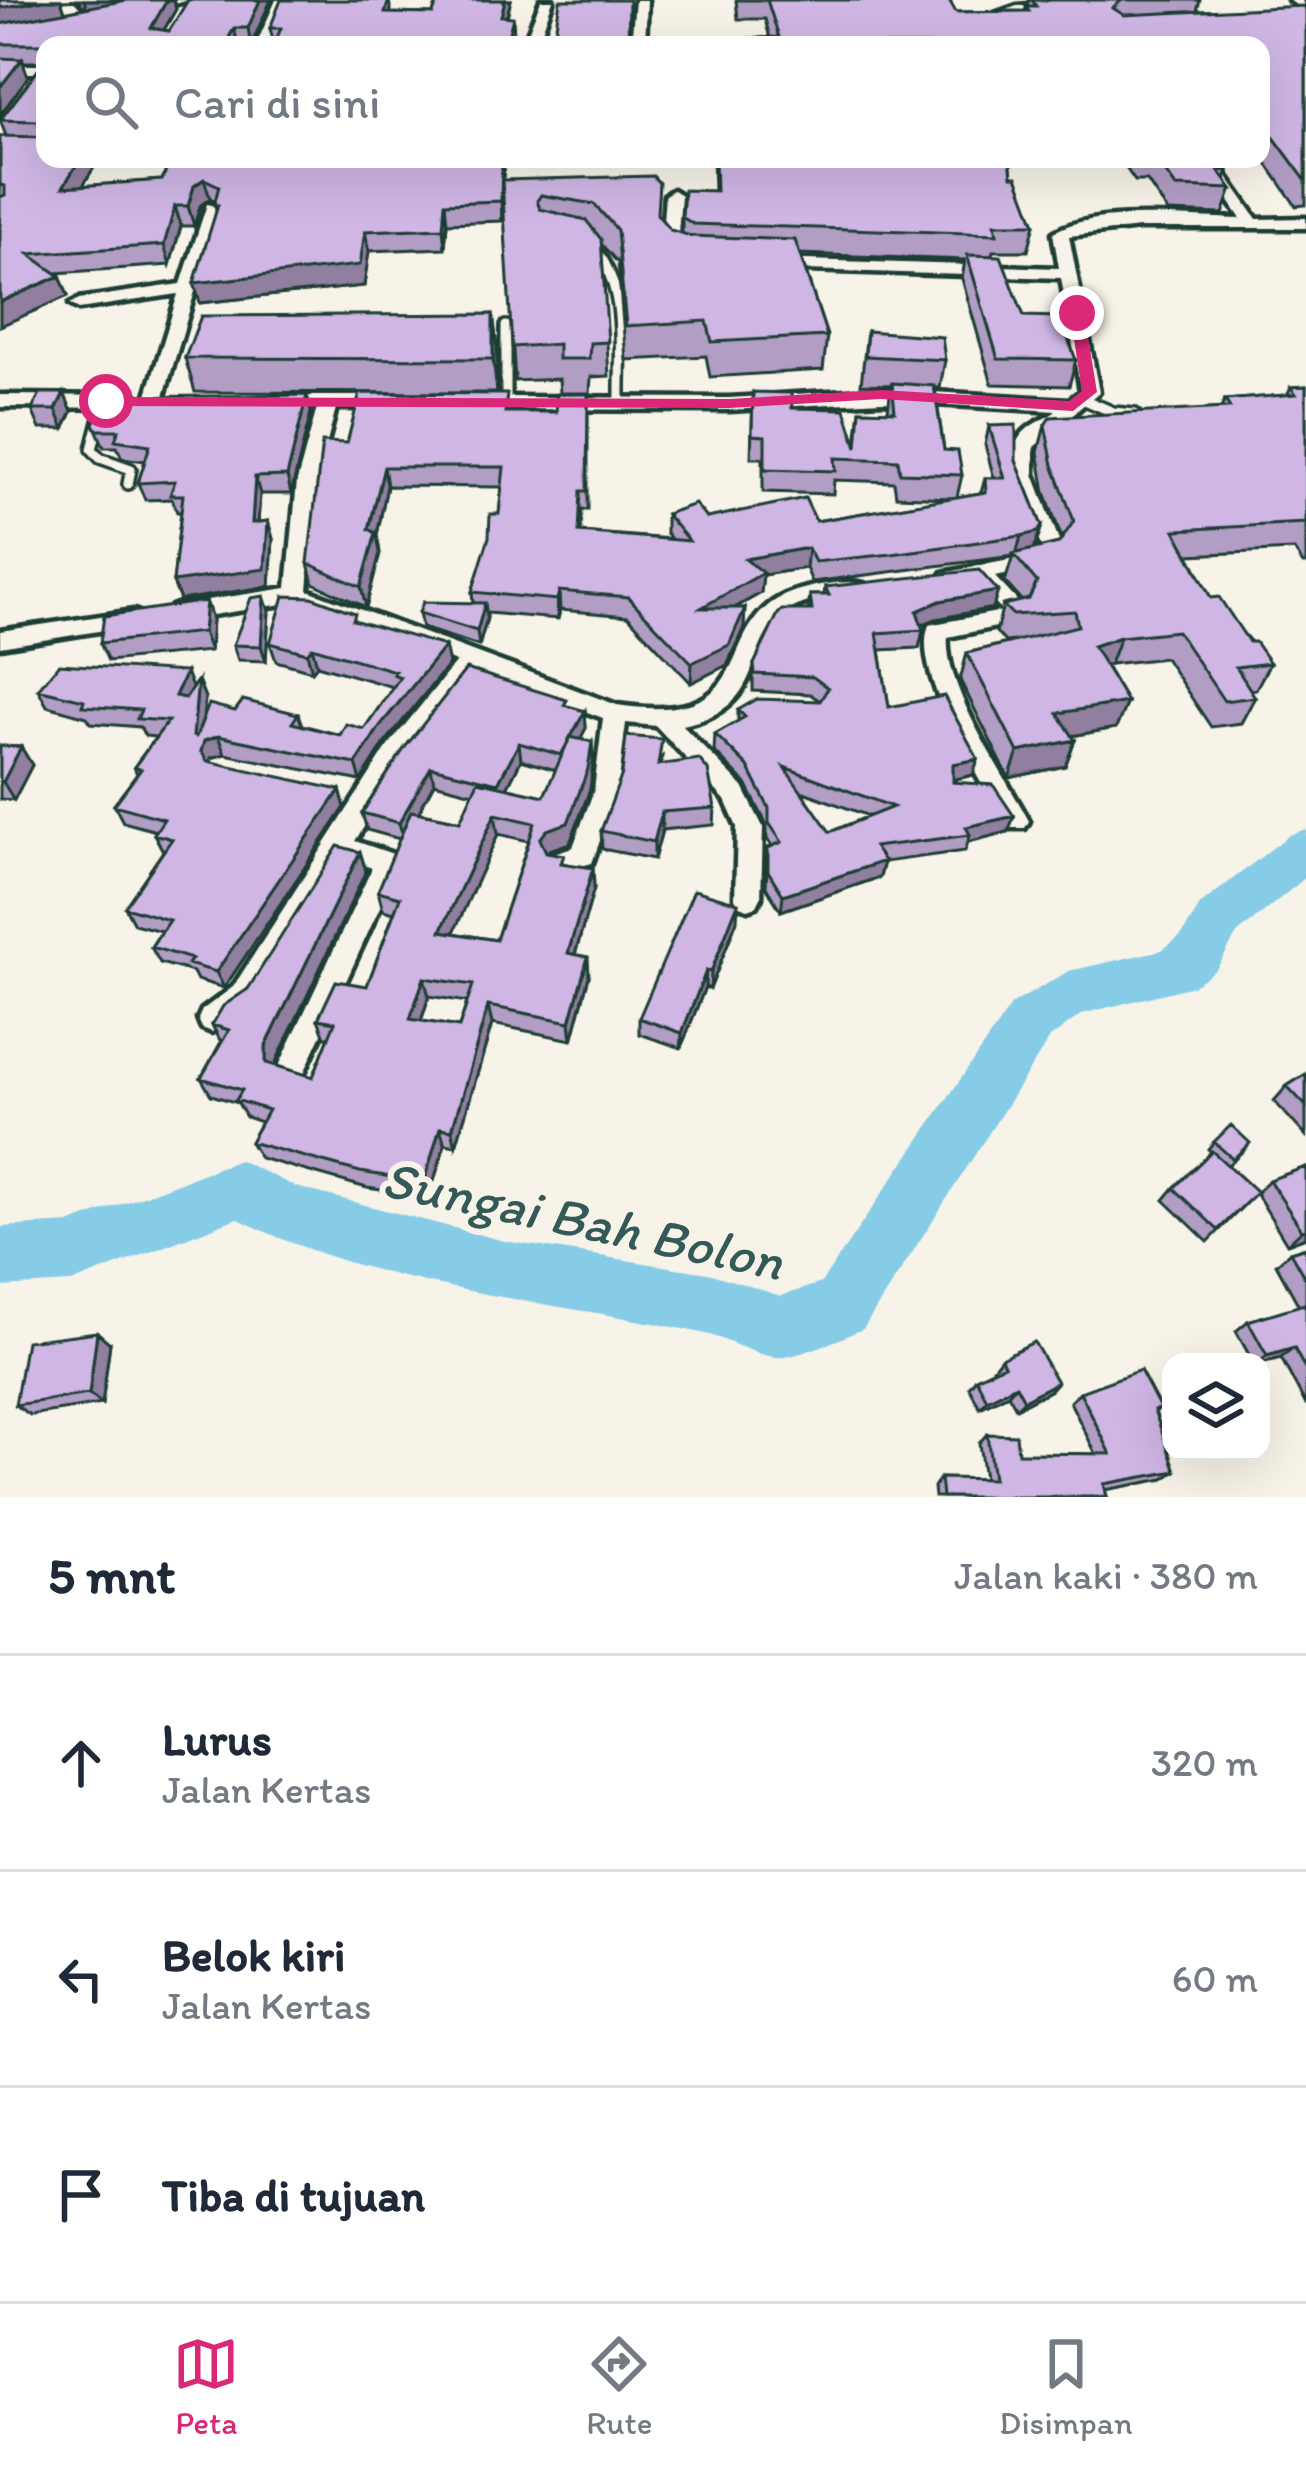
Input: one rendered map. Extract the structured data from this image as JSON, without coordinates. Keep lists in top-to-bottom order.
{
  "water": ["Sungai Bah Bolon"],
  "page": {
    "search": "Cari di sini",
    "heading": ["5 mnt", "Jalan kaki · 380 m"],
    "list": [
      ["Lurus", "Jalan Kertas", "320 m"],
      ["Belok kiri", "Jalan Kertas", "60 m"],
      "Tiba di tujuan"
    ],
    "nav": ["Peta", "Rute", "Disimpan"]
  }
}
